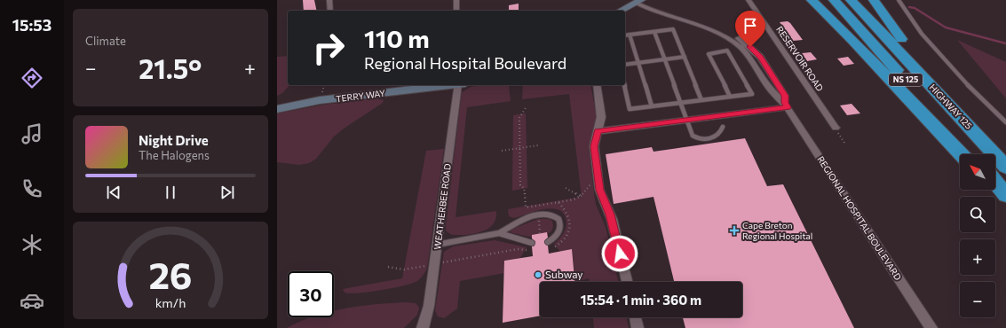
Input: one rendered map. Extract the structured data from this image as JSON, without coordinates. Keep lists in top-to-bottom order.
{
  "streets": {
    "highway": ["NS 125", "HIGHWAY 125"],
    "street": [
      "RESERVOIR ROAD",
      "TERRY WAY",
      "WEATHERBEE ROAD",
      "REGIONAL HOSPITAL BOULEVARD"
    ]
  },
  "places": {
    "health": ["Cape Breton Regional Hospital"],
    "other": ["Subway"]
  },
  "north": "top left",
  "page": {
    "tabs": "15:53",
    "tile": "Climate",
    "turn": ["110 m", "Regional Hospital Boulevard"],
    "heat": ["−", "21.5°", "+"],
    "song": ["Night Drive", "The Halogens"],
    "map_buttons": ["+", "−"],
    "limit": "30",
    "trip": "15:54 · 1 min · 360 m",
    "gauge": ["26", "km/h"]
  }
}
